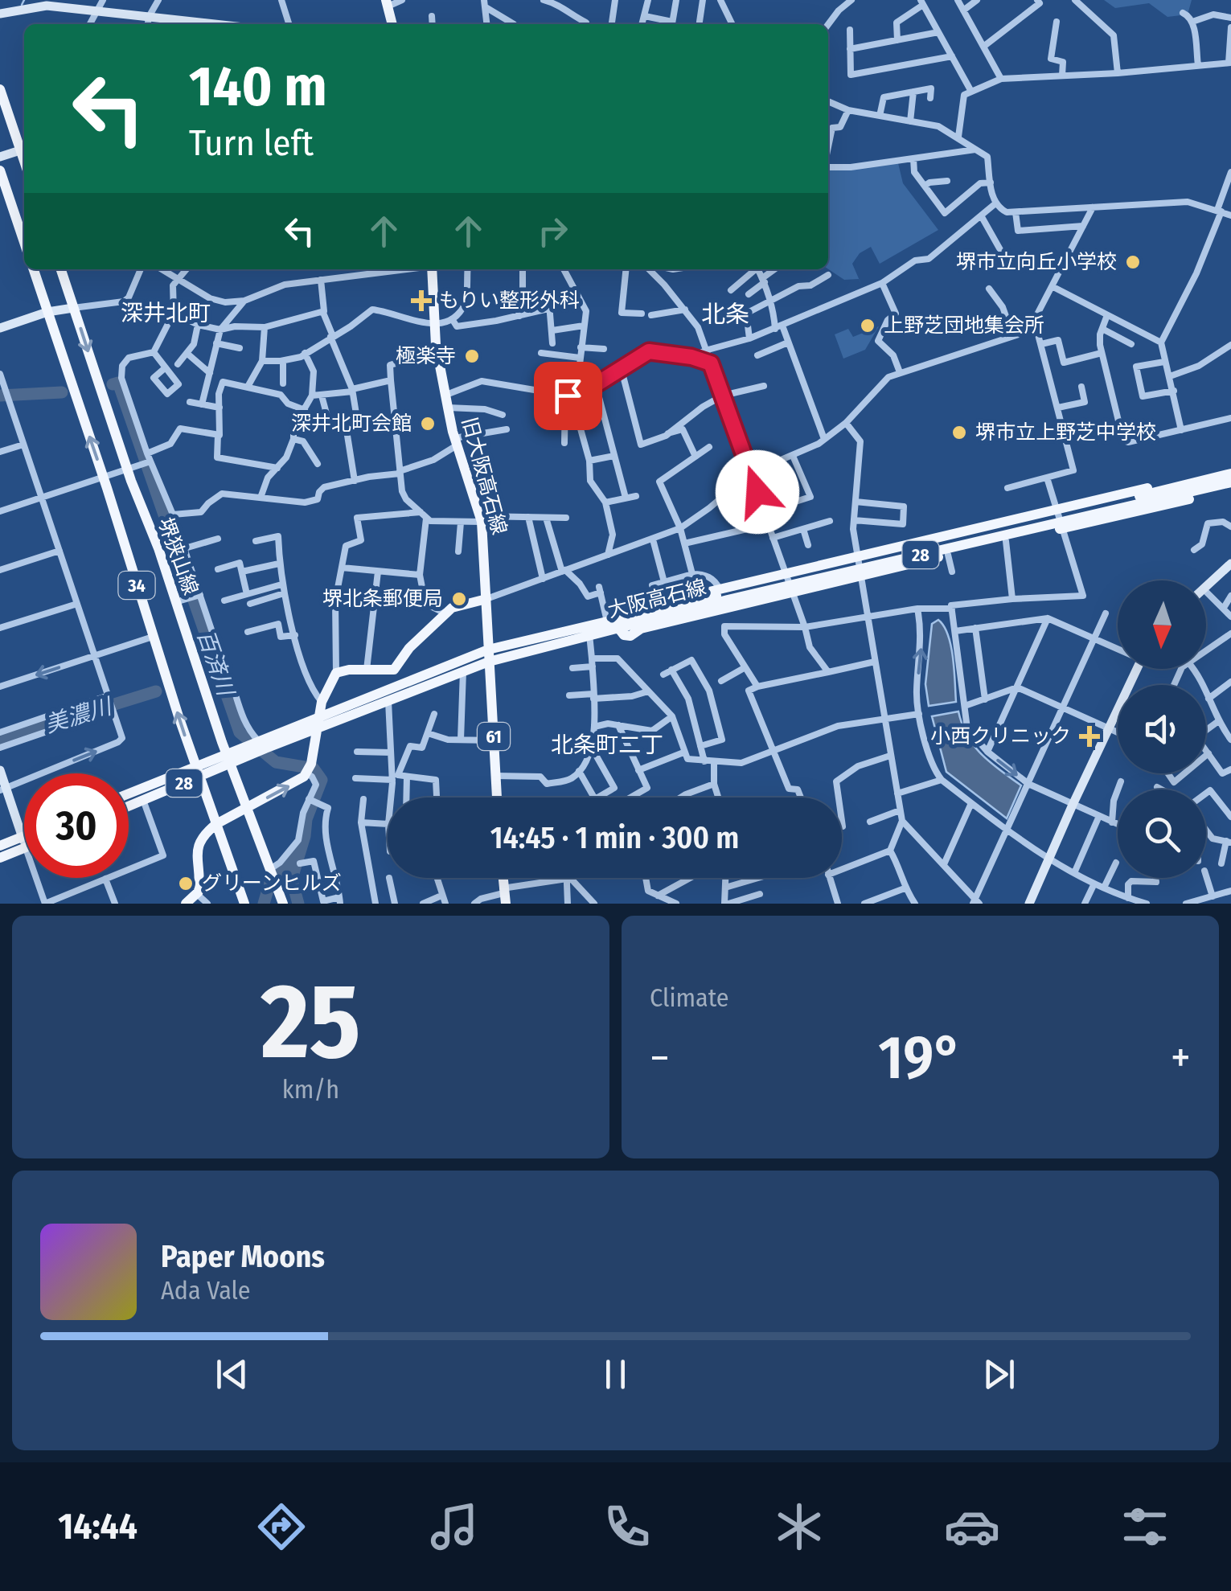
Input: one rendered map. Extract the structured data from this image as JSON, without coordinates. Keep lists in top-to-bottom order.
{
  "streets": {
    "main road": [
      "旧大阪高石線",
      "28",
      "堺狭山線",
      "34",
      "大阪高石線",
      "61"
    ]
  },
  "crossings": [
    ["旧大阪高石線", "61"],
    ["堺狭山線", "大阪高石線"],
    ["34", "大阪高石線"],
    ["大阪高石線", "61"]
  ],
  "districts": ["深井北町", "北条", "北条町二丁"],
  "water": ["百済川", "美濃川"],
  "places": {
    "other": [
      "堺市立向丘小学校",
      "上野芝団地集会所",
      "極楽寺",
      "深井北町会館",
      "堺市立上野芝中学校",
      "堺北条郵便局",
      "グリーンヒルズ"
    ],
    "health": ["もりい整形外科", "小西クリニック"]
  },
  "north": "bottom",
  "page": {
    "turn": ["140 m", "Turn left"],
    "limit": "30",
    "trip": "14:45 · 1 min · 300 m",
    "tile": [
      ["25", "km/h"],
      "Climate"
    ],
    "heat": ["−", "19°", "+"],
    "song": ["Paper Moons", "Ada Vale"],
    "tabs": "14:44"
  }
}
